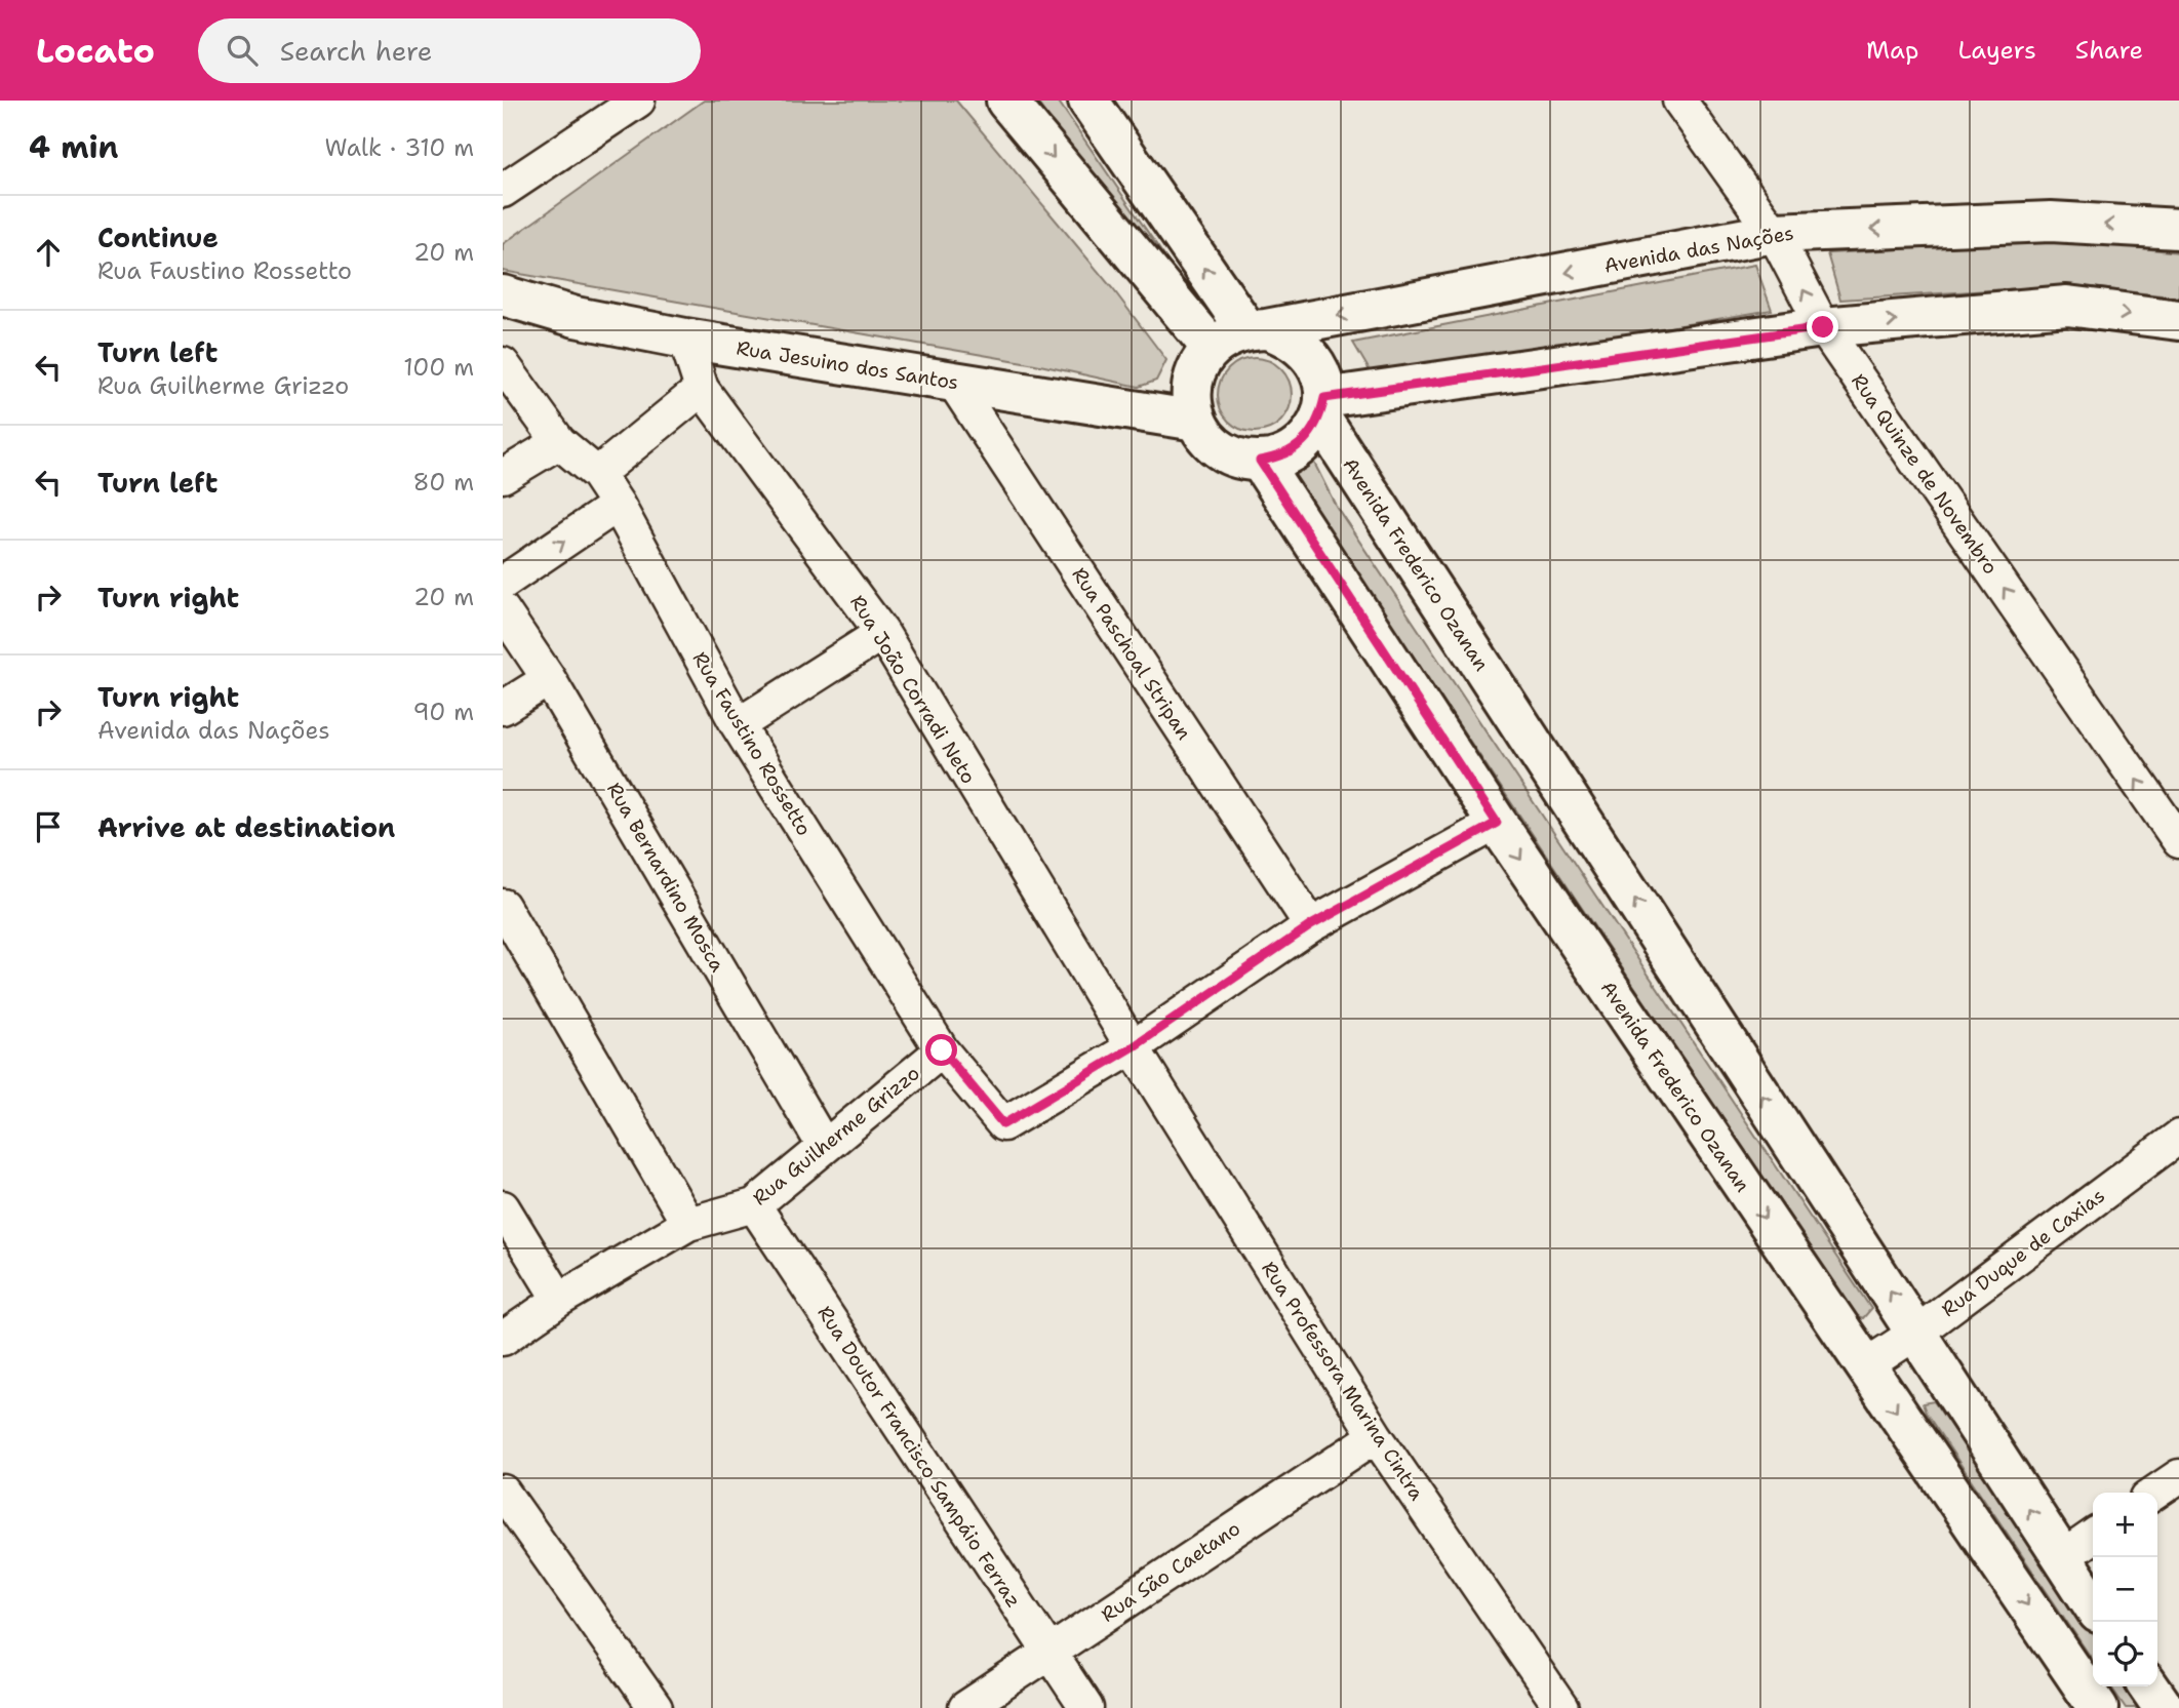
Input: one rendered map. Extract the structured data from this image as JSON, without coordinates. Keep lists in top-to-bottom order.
{
  "streets": {
    "street": [
      "Avenida das Nações",
      "Rua Jesuino dos Santos",
      "Rua Quinze de Novembro",
      "Avenida Frederico Ozanan",
      "Rua Paschoal Stripan",
      "Rua João Corradi Neto",
      "Rua Faustino Rossetto",
      "Rua Bernardino Mosca",
      "Rua Guilherme Grizzo",
      "Rua Duque de Caxias",
      "Rua Professora Marina Cintra",
      "Rua Doutor Francisco Sampáio Ferraz",
      "Rua São Caetano"
    ]
  },
  "crossings": [
    ["Avenida das Nações", "Rua Jesuino dos Santos"],
    ["Avenida das Nações", "Rua Quinze de Novembro"],
    ["Avenida das Nações", "Avenida Frederico Ozanan"],
    ["Rua Jesuino dos Santos", "Avenida Frederico Ozanan"],
    ["Rua Jesuino dos Santos", "Rua Paschoal Stripan"],
    ["Rua Jesuino dos Santos", "Rua João Corradi Neto"],
    ["Avenida Frederico Ozanan", "Rua Duque de Caxias"],
    ["Rua João Corradi Neto", "Rua Faustino Rossetto"],
    ["Rua João Corradi Neto", "Rua Professora Marina Cintra"],
    ["Rua Faustino Rossetto", "Rua Guilherme Grizzo"],
    ["Rua Faustino Rossetto", "Rua Professora Marina Cintra"],
    ["Rua Bernardino Mosca", "Rua Guilherme Grizzo"],
    ["Rua Guilherme Grizzo", "Rua Doutor Francisco Sampáio Ferraz"],
    ["Rua Professora Marina Cintra", "Rua São Caetano"],
    ["Rua Doutor Francisco Sampáio Ferraz", "Rua São Caetano"]
  ],
  "one_way": ["Rua Quinze de Novembro"],
  "page": {
    "header": "Locato",
    "search": "Search here",
    "nav": ["Map", "Layers", "Share"],
    "heading": ["4 min", "Walk · 310 m"],
    "list": [
      ["Continue", "Rua Faustino Rossetto", "20 m"],
      ["Turn left", "Rua Guilherme Grizzo", "100 m"],
      ["Turn left", "80 m"],
      ["Turn right", "20 m"],
      ["Turn right", "Avenida das Nações", "90 m"],
      "Arrive at destination"
    ],
    "map_buttons": ["+", "−"]
  }
}
